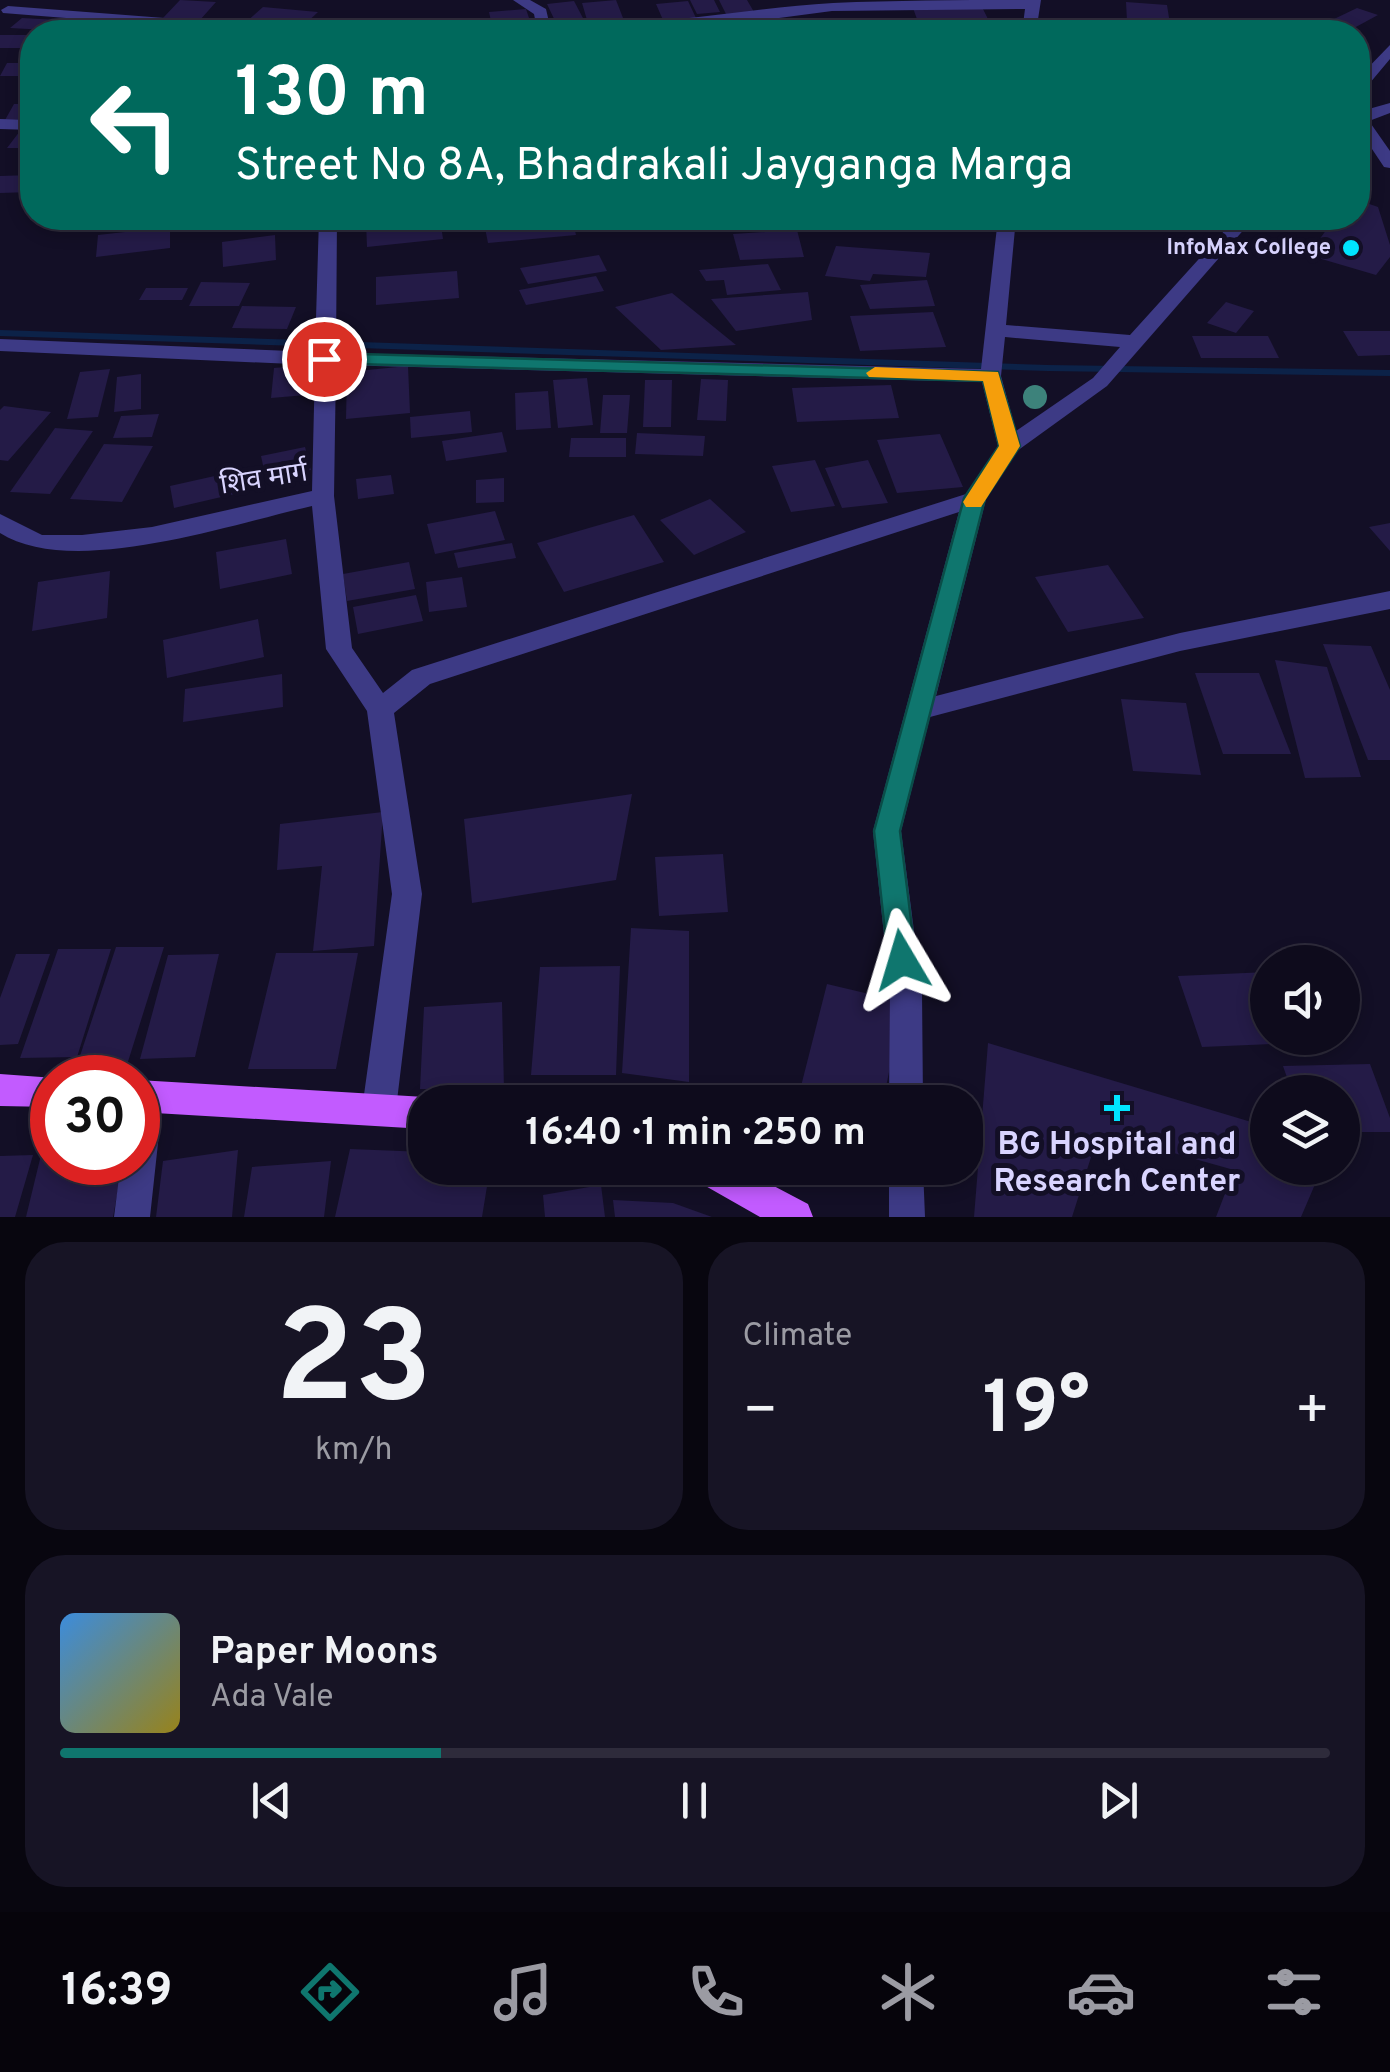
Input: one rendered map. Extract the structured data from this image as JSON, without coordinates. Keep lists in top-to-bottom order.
{
  "streets": {
    "street": ["शिव मार्ग"]
  },
  "places": {
    "other": ["InfoMax College"],
    "health": ["BG Hospital and Research Center"]
  },
  "page": {
    "turn": ["130 m", "Street No 8A, Bhadrakali Jayganga Marga"],
    "limit": "30",
    "trip": "16:40 · 1 min · 250 m",
    "tile": [
      ["23", "km/h"],
      "Climate"
    ],
    "heat": ["−", "19°", "+"],
    "song": ["Paper Moons", "Ada Vale"],
    "tabs": "16:39"
  }
}
